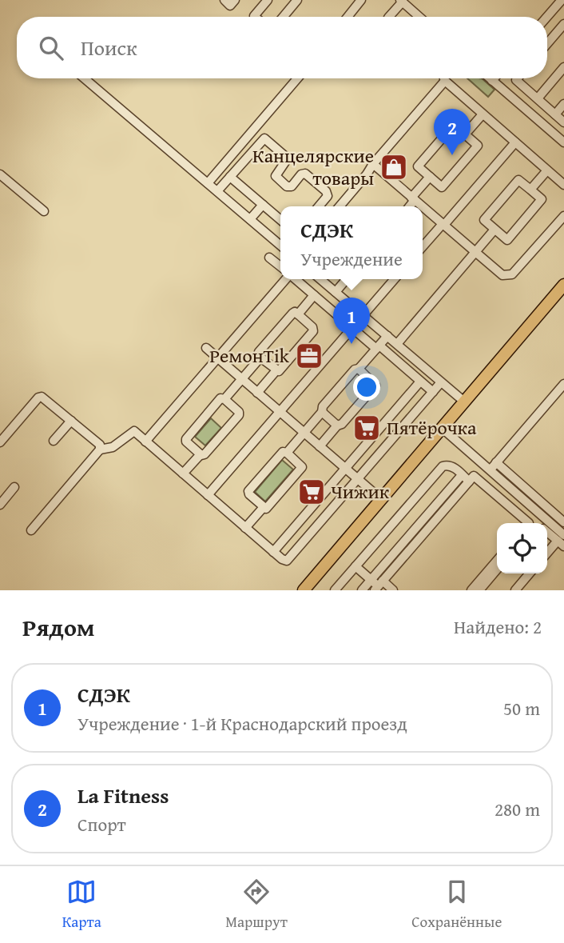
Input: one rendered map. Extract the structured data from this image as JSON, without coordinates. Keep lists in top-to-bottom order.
{
  "places": {
    "shop": ["Канцелярские товары"],
    "office": ["РемонTik"],
    "supermarket": ["Пятёрочка", "Чижик"]
  },
  "page": {
    "search": "Поиск",
    "pins": ["2", "1"],
    "popup": ["СДЭК", "Учреждение"],
    "heading": ["Рядом", "Найдено: 2"],
    "list": [
      {
        "mark": "1",
        "name": "СДЭК",
        "note": "Учреждение · 1-й Краснодарский проезд",
        "value": "50 m"
      },
      {
        "mark": "2",
        "name": "La Fitness",
        "note": "Спорт",
        "value": "280 m"
      }
    ],
    "nav": ["Карта", "Маршрут", "Сохранённые"]
  }
}
